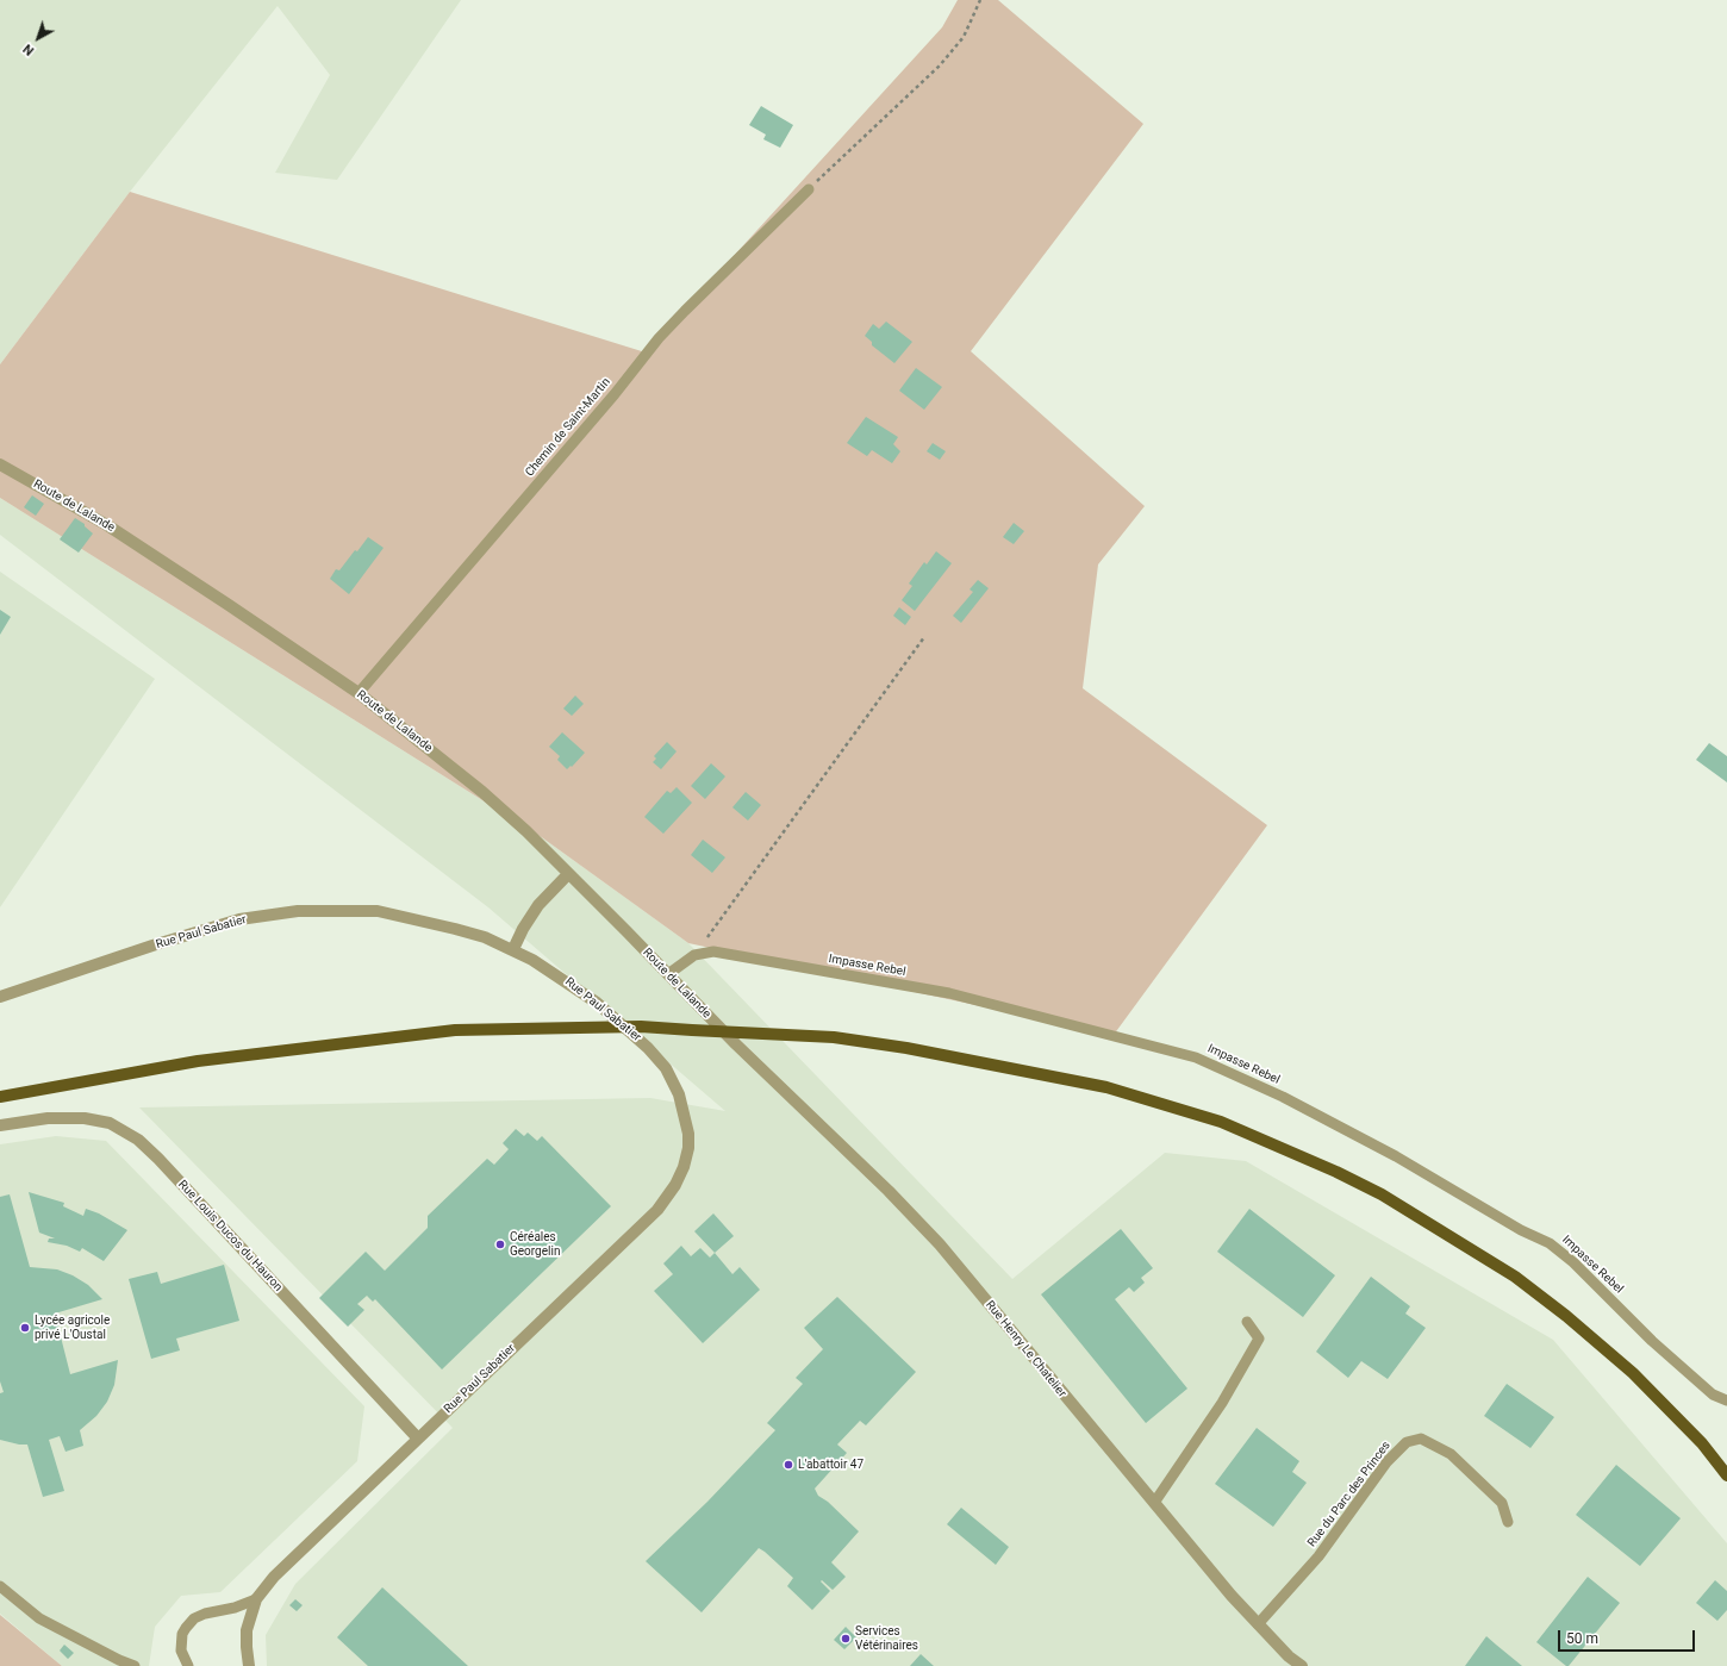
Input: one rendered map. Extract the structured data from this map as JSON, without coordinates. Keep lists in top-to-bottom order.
{
  "streets": {
    "street": [
      "Route de Lalande",
      "Rue Paul Sabatier",
      "Rue Louis Ducos du Hauron",
      "Rue Henry Le Chatelier"
    ],
    "lane": ["Chemin de Saint-Martin", "Impasse Rebel", "Rue du Parc des Princes"]
  },
  "crossings": [
    ["Chemin de Saint-Martin", "Route de Lalande"],
    ["Route de Lalande", "Impasse Rebel"],
    ["Route de Lalande", "Rue Henry Le Chatelier"],
    ["Rue Paul Sabatier", "Rue Louis Ducos du Hauron"],
    ["Rue Henry Le Chatelier", "Rue du Parc des Princes"]
  ],
  "places": [
    "Céréales Georgelin",
    "Lycée agricole privé L'Oustal",
    "L'abattoir 47",
    "Services Vétérinaires"
  ],
  "scale_bar": "50 m",
  "north": "bottom left"
}
